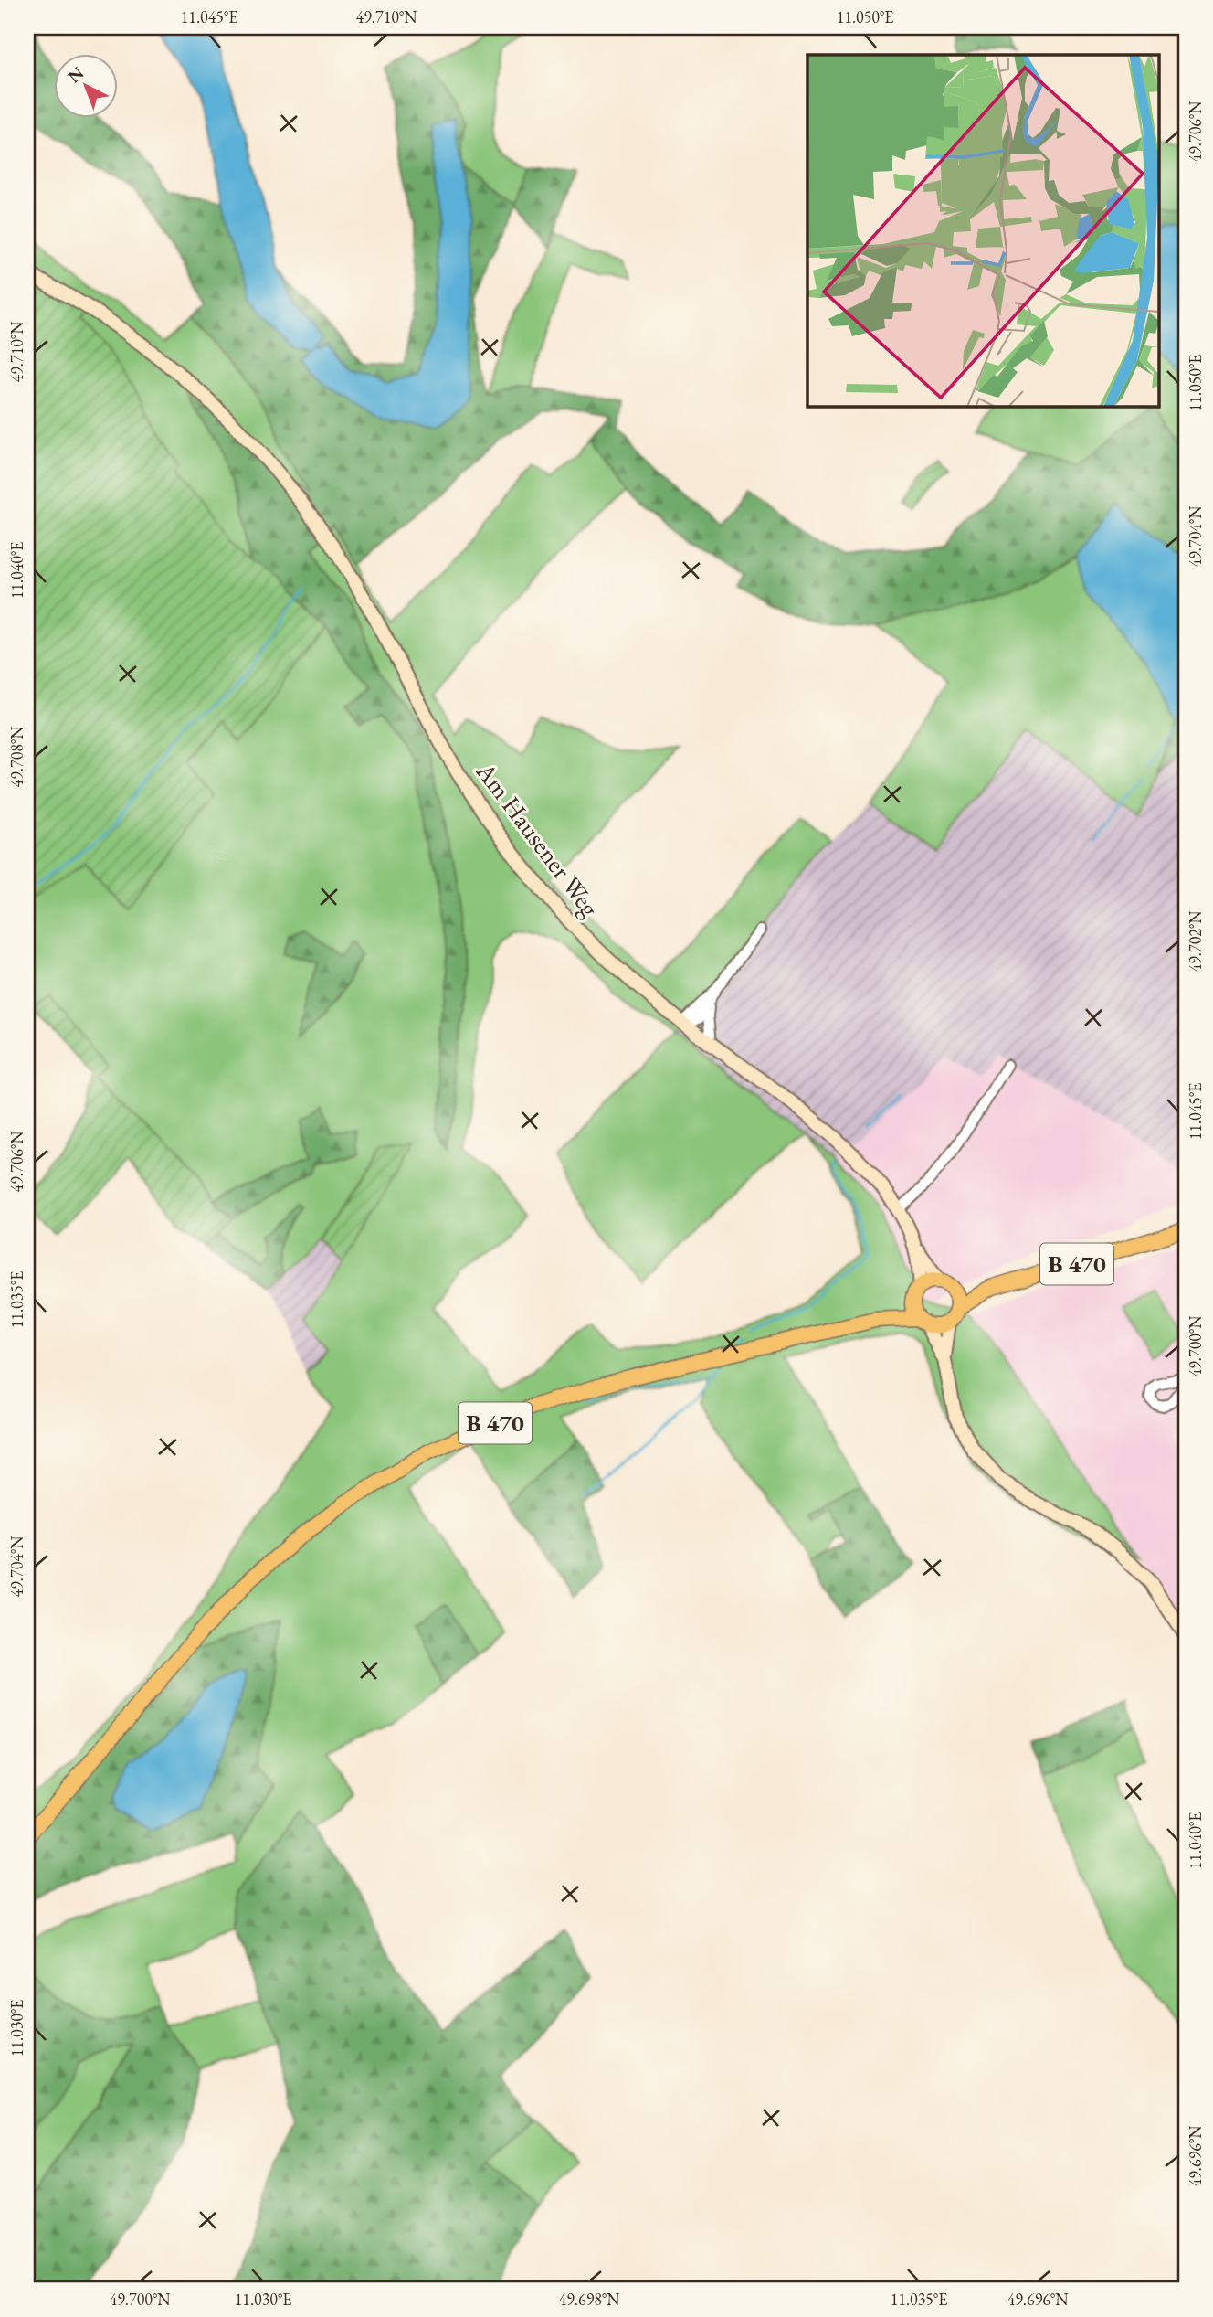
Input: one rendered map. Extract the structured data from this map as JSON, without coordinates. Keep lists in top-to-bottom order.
{
  "streets": {
    "main road": ["Am Hausener Weg", "B 470"]
  },
  "north": "top left",
  "coordinates": [
    "11.045°E",
    "49.710°N",
    "11.050°E",
    "49.706°N",
    "49.704°N",
    "11.040°E",
    "49.708°N",
    "49.702°N",
    "11.035°E",
    "49.700°N",
    "11.030°E",
    "49.696°N",
    "49.698°N"
  ]
}
